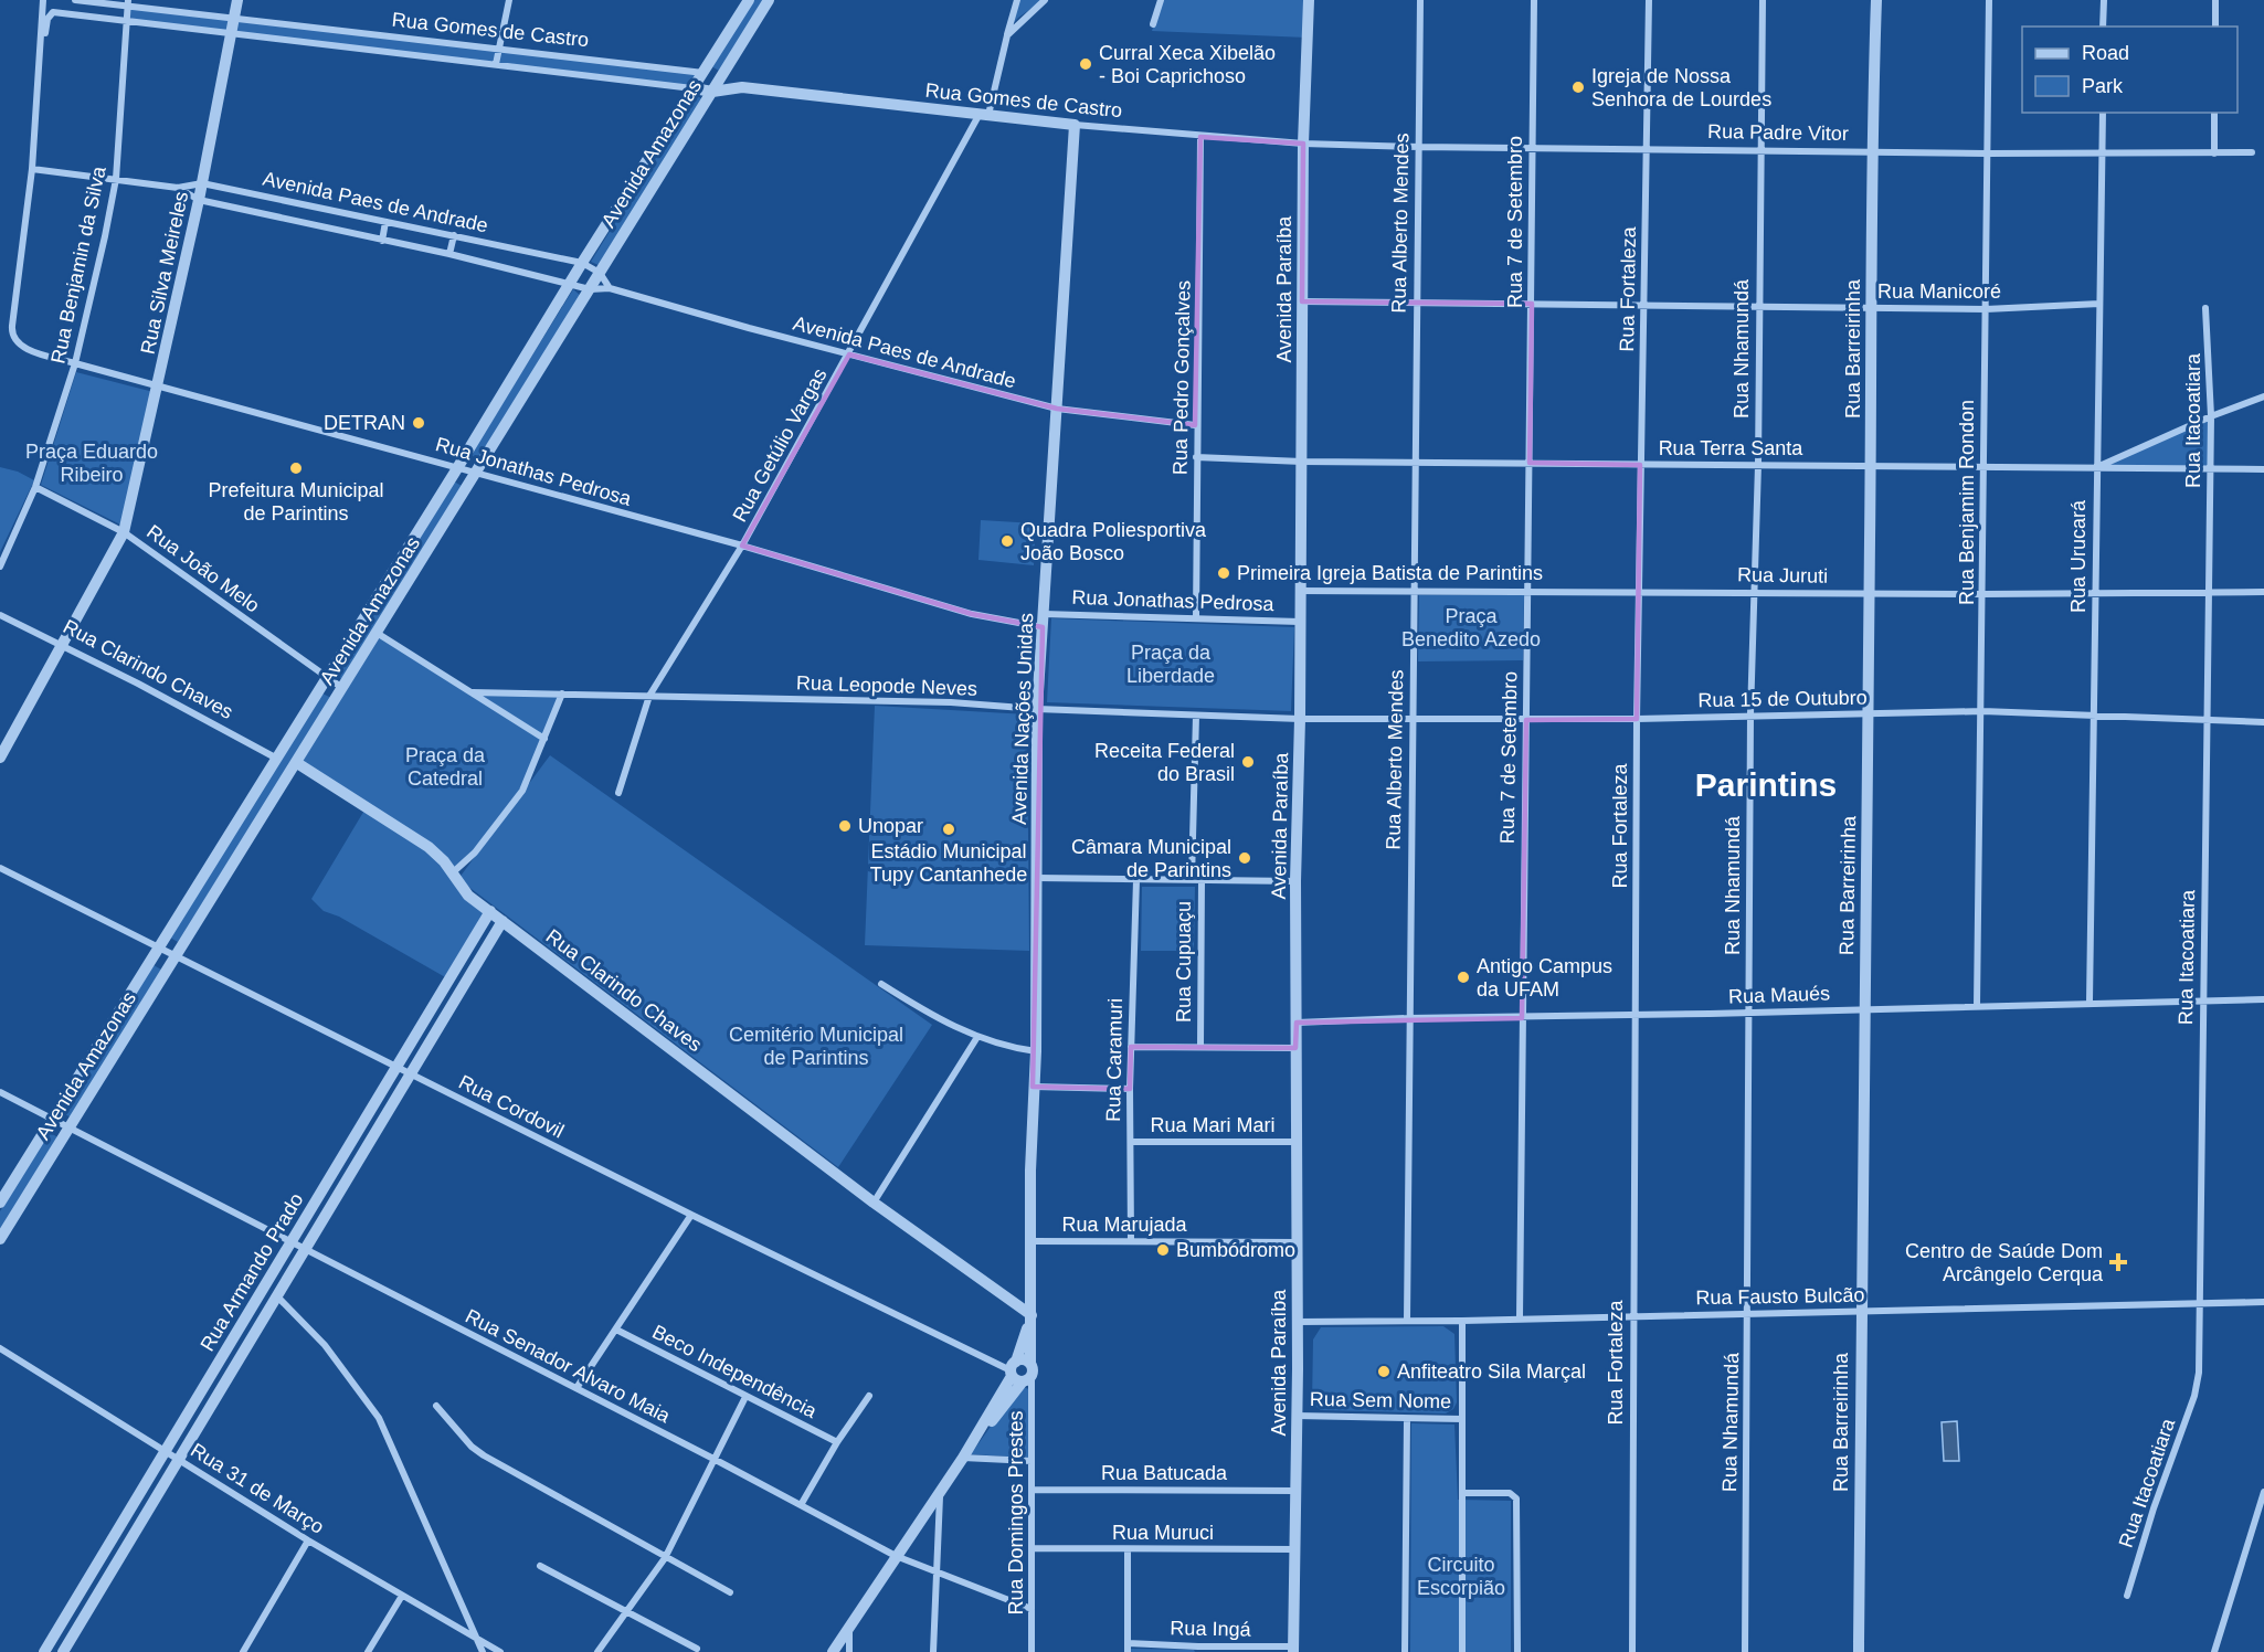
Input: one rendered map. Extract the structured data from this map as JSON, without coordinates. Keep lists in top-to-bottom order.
{
  "streets": {
    "street": [
      "Rua Gomes de Castro",
      "Rua Padre Vitor",
      "Avenida Amazonas",
      "Avenida Paes de Andrade",
      "Rua 7 de Setembro",
      "Rua Alberto Mendes",
      "Rua Benjamin da Silva",
      "Rua Silva Meireles",
      "Avenida Paraíba",
      "Rua Fortaleza",
      "Rua Manicoré",
      "Rua Nhamundá",
      "Rua Barreirinha",
      "Rua Pedro Gonçalves",
      "Rua Itacoatiara",
      "Rua Getúlio Vargas",
      "Rua Terra Santa",
      "Rua Jonathas Pedrosa",
      "Rua Benjamim Rondon",
      "Rua Urucará",
      "Rua João Melo",
      "Rua Juruti",
      "Rua Clarindo Chaves",
      "Rua Leopode Neves",
      "Rua 15 de Outubro",
      "Avenida Nações Unidas",
      "Rua Cupuaçu",
      "Rua Maués",
      "Rua Caramuri",
      "Rua Cordovil",
      "Rua Mari Mari",
      "Rua Marujada",
      "Rua Armando Prado",
      "Rua Fausto Bulcão",
      "Rua Senador Alvaro Maia",
      "Beco Independência",
      "Rua Sem Nome",
      "Rua Batucada",
      "Rua 31 de Março",
      "Rua Domingos Prestes",
      "Rua Muruci",
      "Rua Ingá"
    ]
  },
  "crossings": [
    ["Rua Gomes de Castro", "Rua Padre Vitor"],
    ["Rua Gomes de Castro", "Avenida Amazonas"],
    ["Rua Gomes de Castro", "Rua Benjamin da Silva"],
    ["Rua Gomes de Castro", "Rua Silva Meireles"],
    ["Rua Gomes de Castro", "Avenida Paraíba"],
    ["Rua Gomes de Castro", "Rua Pedro Gonçalves"],
    ["Rua Gomes de Castro", "Rua Getúlio Vargas"],
    ["Rua Gomes de Castro", "Avenida Nações Unidas"],
    ["Rua Padre Vitor", "Rua 7 de Setembro"],
    ["Rua Padre Vitor", "Rua Alberto Mendes"],
    ["Rua Padre Vitor", "Avenida Paraíba"],
    ["Rua Padre Vitor", "Rua Fortaleza"],
    ["Rua Padre Vitor", "Rua Nhamundá"],
    ["Rua Padre Vitor", "Rua Barreirinha"],
    ["Rua Padre Vitor", "Rua Benjamim Rondon"],
    ["Rua Padre Vitor", "Rua Urucará"],
    ["Avenida Amazonas", "Avenida Paes de Andrade"],
    ["Avenida Amazonas", "Rua Jonathas Pedrosa"],
    ["Avenida Amazonas", "Rua João Melo"],
    ["Avenida Amazonas", "Rua Clarindo Chaves"],
    ["Avenida Amazonas", "Rua Cordovil"],
    ["Avenida Amazonas", "Rua Senador Alvaro Maia"],
    ["Avenida Paes de Andrade", "Rua Silva Meireles"],
    ["Avenida Paes de Andrade", "Rua Pedro Gonçalves"],
    ["Avenida Paes de Andrade", "Rua Getúlio Vargas"],
    ["Avenida Paes de Andrade", "Avenida Nações Unidas"],
    ["Rua 7 de Setembro", "Rua Manicoré"],
    ["Rua 7 de Setembro", "Rua Terra Santa"],
    ["Rua 7 de Setembro", "Rua Juruti"],
    ["Rua 7 de Setembro", "Rua 15 de Outubro"],
    ["Rua 7 de Setembro", "Rua Maués"],
    ["Rua 7 de Setembro", "Rua Fausto Bulcão"],
    ["Rua Alberto Mendes", "Rua Manicoré"],
    ["Rua Alberto Mendes", "Rua Terra Santa"],
    ["Rua Alberto Mendes", "Rua Juruti"],
    ["Rua Alberto Mendes", "Rua 15 de Outubro"],
    ["Rua Alberto Mendes", "Rua Maués"],
    ["Rua Alberto Mendes", "Rua Fausto Bulcão"],
    ["Rua Benjamin da Silva", "Rua Jonathas Pedrosa"],
    ["Rua Benjamin da Silva", "Rua João Melo"],
    ["Rua Silva Meireles", "Rua Jonathas Pedrosa"],
    ["Rua Silva Meireles", "Rua João Melo"],
    ["Rua Silva Meireles", "Rua Clarindo Chaves"],
    ["Avenida Paraíba", "Rua Manicoré"],
    ["Avenida Paraíba", "Rua Terra Santa"],
    ["Avenida Paraíba", "Rua Jonathas Pedrosa"],
    ["Avenida Paraíba", "Rua Juruti"],
    ["Avenida Paraíba", "Rua Leopode Neves"],
    ["Avenida Paraíba", "Rua 15 de Outubro"],
    ["Avenida Paraíba", "Rua Maués"],
    ["Avenida Paraíba", "Rua Mari Mari"],
    ["Avenida Paraíba", "Rua Marujada"],
    ["Avenida Paraíba", "Rua Fausto Bulcão"],
    ["Avenida Paraíba", "Rua Sem Nome"],
    ["Avenida Paraíba", "Rua Batucada"],
    ["Avenida Paraíba", "Rua Muruci"],
    ["Avenida Paraíba", "Rua Ingá"],
    ["Rua Fortaleza", "Rua Manicoré"],
    ["Rua Fortaleza", "Rua Terra Santa"],
    ["Rua Fortaleza", "Rua Juruti"],
    ["Rua Fortaleza", "Rua 15 de Outubro"],
    ["Rua Fortaleza", "Rua Maués"],
    ["Rua Fortaleza", "Rua Fausto Bulcão"],
    ["Rua Manicoré", "Rua Nhamundá"],
    ["Rua Manicoré", "Rua Barreirinha"],
    ["Rua Manicoré", "Rua Benjamim Rondon"],
    ["Rua Manicoré", "Rua Urucará"],
    ["Rua Nhamundá", "Rua Terra Santa"],
    ["Rua Nhamundá", "Rua Juruti"],
    ["Rua Nhamundá", "Rua 15 de Outubro"],
    ["Rua Nhamundá", "Rua Maués"],
    ["Rua Nhamundá", "Rua Fausto Bulcão"],
    ["Rua Barreirinha", "Rua Terra Santa"],
    ["Rua Barreirinha", "Rua Juruti"],
    ["Rua Barreirinha", "Rua 15 de Outubro"],
    ["Rua Barreirinha", "Rua Maués"],
    ["Rua Barreirinha", "Rua Fausto Bulcão"],
    ["Rua Pedro Gonçalves", "Rua Terra Santa"],
    ["Rua Pedro Gonçalves", "Rua Jonathas Pedrosa"],
    ["Rua Itacoatiara", "Rua Terra Santa"],
    ["Rua Itacoatiara", "Rua Juruti"],
    ["Rua Itacoatiara", "Rua 15 de Outubro"],
    ["Rua Itacoatiara", "Rua Maués"],
    ["Rua Itacoatiara", "Rua Fausto Bulcão"],
    ["Rua Getúlio Vargas", "Rua Jonathas Pedrosa"],
    ["Rua Getúlio Vargas", "Rua Leopode Neves"],
    ["Rua Terra Santa", "Rua Benjamim Rondon"],
    ["Rua Terra Santa", "Rua Urucará"],
    ["Rua Jonathas Pedrosa", "Avenida Nações Unidas"],
    ["Rua Benjamim Rondon", "Rua Juruti"],
    ["Rua Benjamim Rondon", "Rua 15 de Outubro"],
    ["Rua Benjamim Rondon", "Rua Maués"],
    ["Rua Urucará", "Rua Juruti"],
    ["Rua Urucará", "Rua 15 de Outubro"],
    ["Rua Urucará", "Rua Maués"],
    ["Rua Clarindo Chaves", "Avenida Nações Unidas"],
    ["Rua Clarindo Chaves", "Rua Armando Prado"],
    ["Rua Leopode Neves", "Rua 15 de Outubro"],
    ["Rua Leopode Neves", "Avenida Nações Unidas"],
    ["Avenida Nações Unidas", "Rua Cordovil"],
    ["Avenida Nações Unidas", "Rua Marujada"],
    ["Avenida Nações Unidas", "Rua Domingos Prestes"],
    ["Rua Caramuri", "Rua Mari Mari"],
    ["Rua Caramuri", "Rua Marujada"],
    ["Rua Cordovil", "Rua Armando Prado"],
    ["Rua Cordovil", "Rua Domingos Prestes"],
    ["Rua Armando Prado", "Rua Senador Alvaro Maia"],
    ["Rua Armando Prado", "Rua 31 de Março"],
    ["Rua Senador Alvaro Maia", "Rua Domingos Prestes"],
    ["Rua Batucada", "Rua Domingos Prestes"],
    ["Rua Domingos Prestes", "Rua Muruci"]
  ],
  "districts": ["Parintins"],
  "parks": [
    "Praça Eduardo Ribeiro",
    "Praça Benedito Azedo",
    "Praça da Liberdade",
    "Praça da Catedral",
    "Cemitério Municipal de Parintins",
    "Circuito Escorpião"
  ],
  "places": {
    "other": [
      "Curral Xeca Xibelão - Boi Caprichoso",
      "Igreja de Nossa Senhora de Lourdes",
      "DETRAN",
      "Prefeitura Municipal de Parintins",
      "Quadra Poliesportiva João Bosco",
      "Primeira Igreja Batista de Parintins",
      "Receita Federal do Brasil",
      "Unopar",
      "Estádio Municipal Tupy Cantanhede",
      "Câmara Municipal de Parintins",
      "Antigo Campus da UFAM",
      "Bumbódromo",
      "Anfiteatro Sila Marçal"
    ],
    "health": ["Centro de Saúde Dom Arcângelo Cerqua"]
  },
  "legend": ["Road", "Park"]
}
